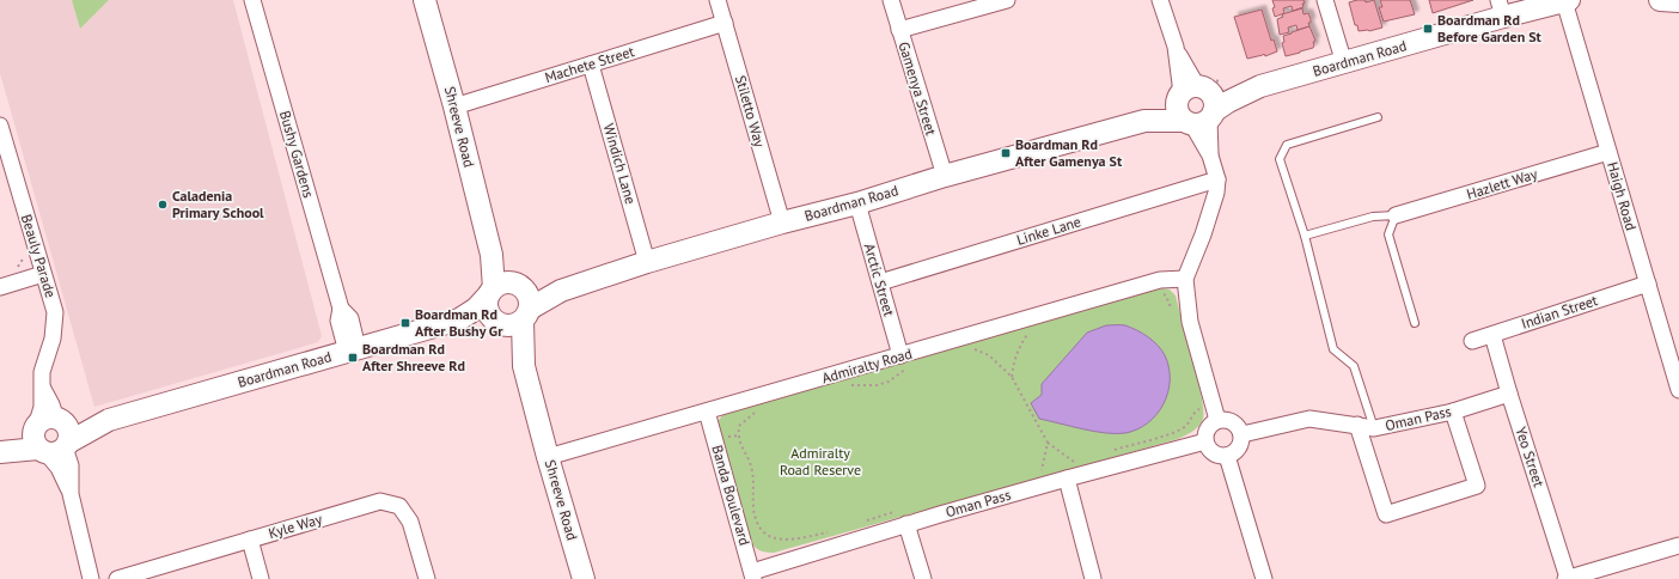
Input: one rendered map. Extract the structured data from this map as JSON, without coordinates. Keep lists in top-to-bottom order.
{
  "streets": {
    "street": [
      "Boardman Road",
      "Machete Street",
      "Gamenya Street",
      "Stiletto Way",
      "Shreeve Road",
      "Bushy Gardens",
      "Windich Lane",
      "Hazlett Way",
      "Haigh Road",
      "Linke Lane",
      "Beauly Parade",
      "Arctic Street",
      "Indian Street",
      "Admiralty Road",
      "Oman Pass",
      "Yeo Street",
      "Banda Boulevard",
      "Kyle Way"
    ]
  },
  "crossings": [
    ["Boardman Road", "Gamenya Street"],
    ["Boardman Road", "Stiletto Way"],
    ["Boardman Road", "Shreeve Road"],
    ["Boardman Road", "Bushy Gardens"],
    ["Boardman Road", "Windich Lane"],
    ["Boardman Road", "Haigh Road"],
    ["Boardman Road", "Beauly Parade"],
    ["Boardman Road", "Arctic Street"],
    ["Machete Street", "Stiletto Way"],
    ["Machete Street", "Shreeve Road"],
    ["Machete Street", "Windich Lane"],
    ["Shreeve Road", "Admiralty Road"],
    ["Hazlett Way", "Haigh Road"],
    ["Haigh Road", "Indian Street"],
    ["Linke Lane", "Arctic Street"],
    ["Arctic Street", "Admiralty Road"],
    ["Indian Street", "Yeo Street"],
    ["Admiralty Road", "Banda Boulevard"],
    ["Oman Pass", "Yeo Street"],
    ["Oman Pass", "Banda Boulevard"]
  ],
  "parks": ["Admiralty Road Reserve"],
  "places": {
    "transit": [
      "Boardman Rd Before Garden St",
      "Boardman Rd After Gamenya St",
      "Boardman Rd After Bushy Gr",
      "Boardman Rd After Shreeve Rd"
    ],
    "other": ["Caladenia Primary School"]
  }
}
